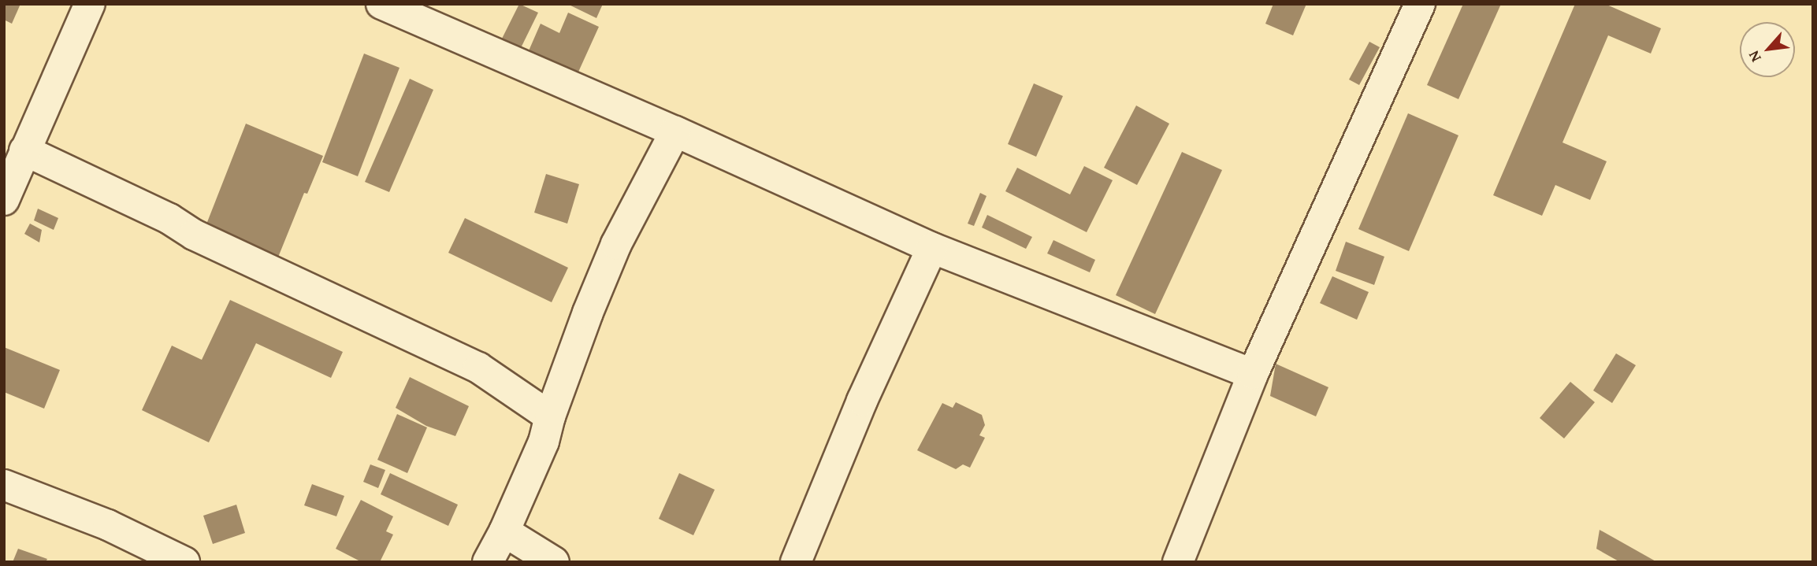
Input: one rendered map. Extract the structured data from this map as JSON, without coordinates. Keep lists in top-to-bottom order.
{
  "north": "bottom left"
}
